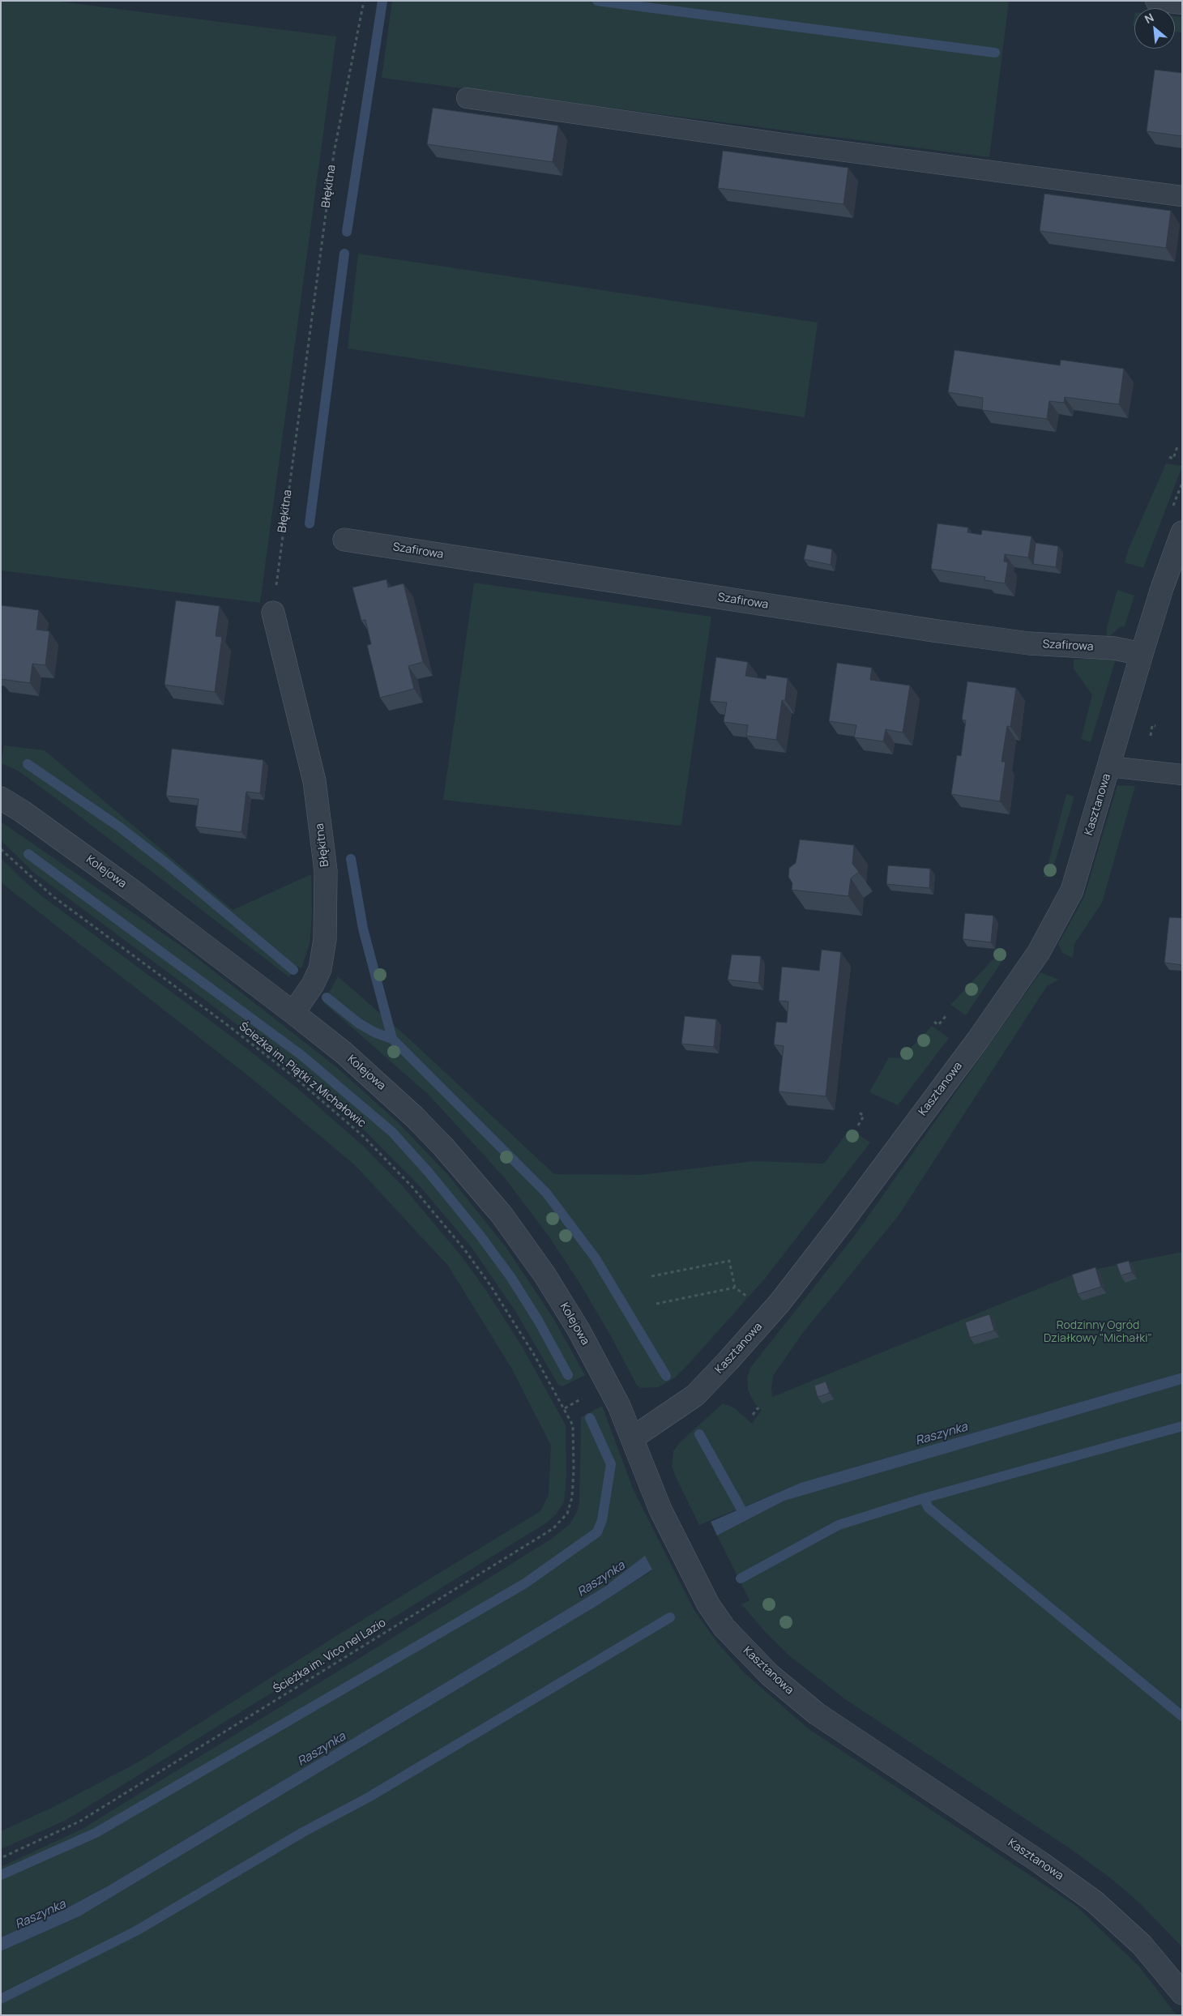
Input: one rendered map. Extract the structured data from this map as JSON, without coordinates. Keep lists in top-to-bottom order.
{
  "streets": {
    "street": [
      "Błękitna",
      "Szafirowa",
      "Kasztanowa",
      "Kolejowa"
    ],
    "path": ["Ścieżka im. Piątki z Michałowic", "Ścieżka im. Vico nel Lazio"]
  },
  "crossings": [
    ["Błękitna", "Kolejowa"],
    ["Szafirowa", "Kasztanowa"],
    ["Kasztanowa", "Kolejowa"],
    ["Ścieżka im. Piątki z Michałowic", "Ścieżka im. Vico nel Lazio"]
  ],
  "water": ["Raszynka"],
  "parks": ["Rodzinny Ogród Działkowy \"Michałki\""],
  "north": "top left"
}
